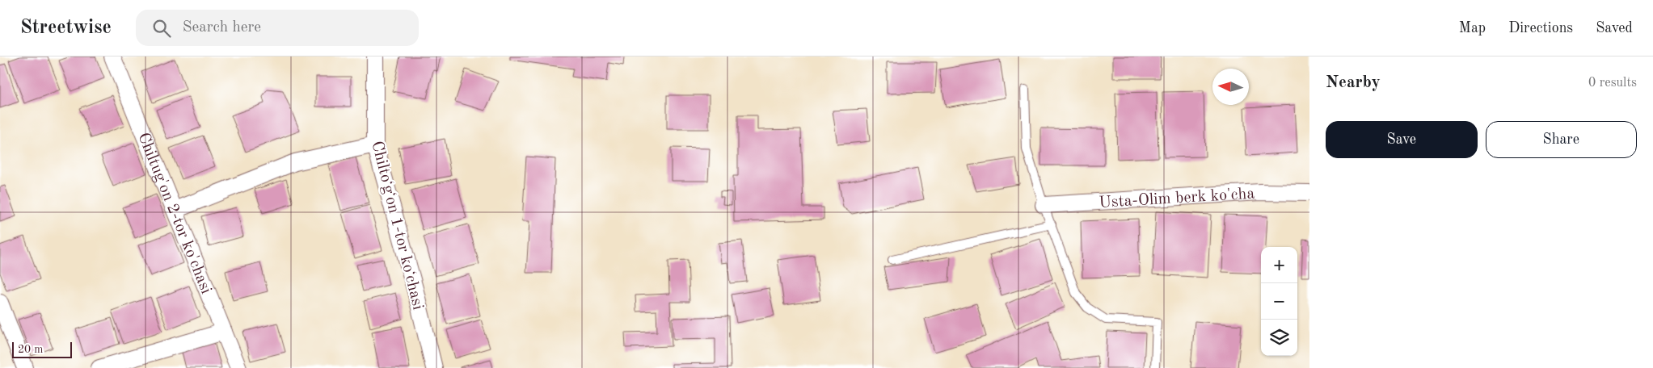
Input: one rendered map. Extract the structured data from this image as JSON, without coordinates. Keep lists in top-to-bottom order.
{
  "streets": {
    "street": ["Usta-Olim berk ko'cha", "Chiltug'on 2-tor ko'chasi", "Chiltoʻgʻon 1-tor koʻchasi"]
  },
  "scale_bar": "20 m",
  "north": "left",
  "page": {
    "header": "Streetwise",
    "search": "Search here",
    "nav": ["Map", "Directions", "Saved"],
    "heading": ["Nearby", "0 results"],
    "buttons": ["Save", "Share"],
    "map_buttons": ["+", "−"],
    "scale": "20 m"
  }
}
